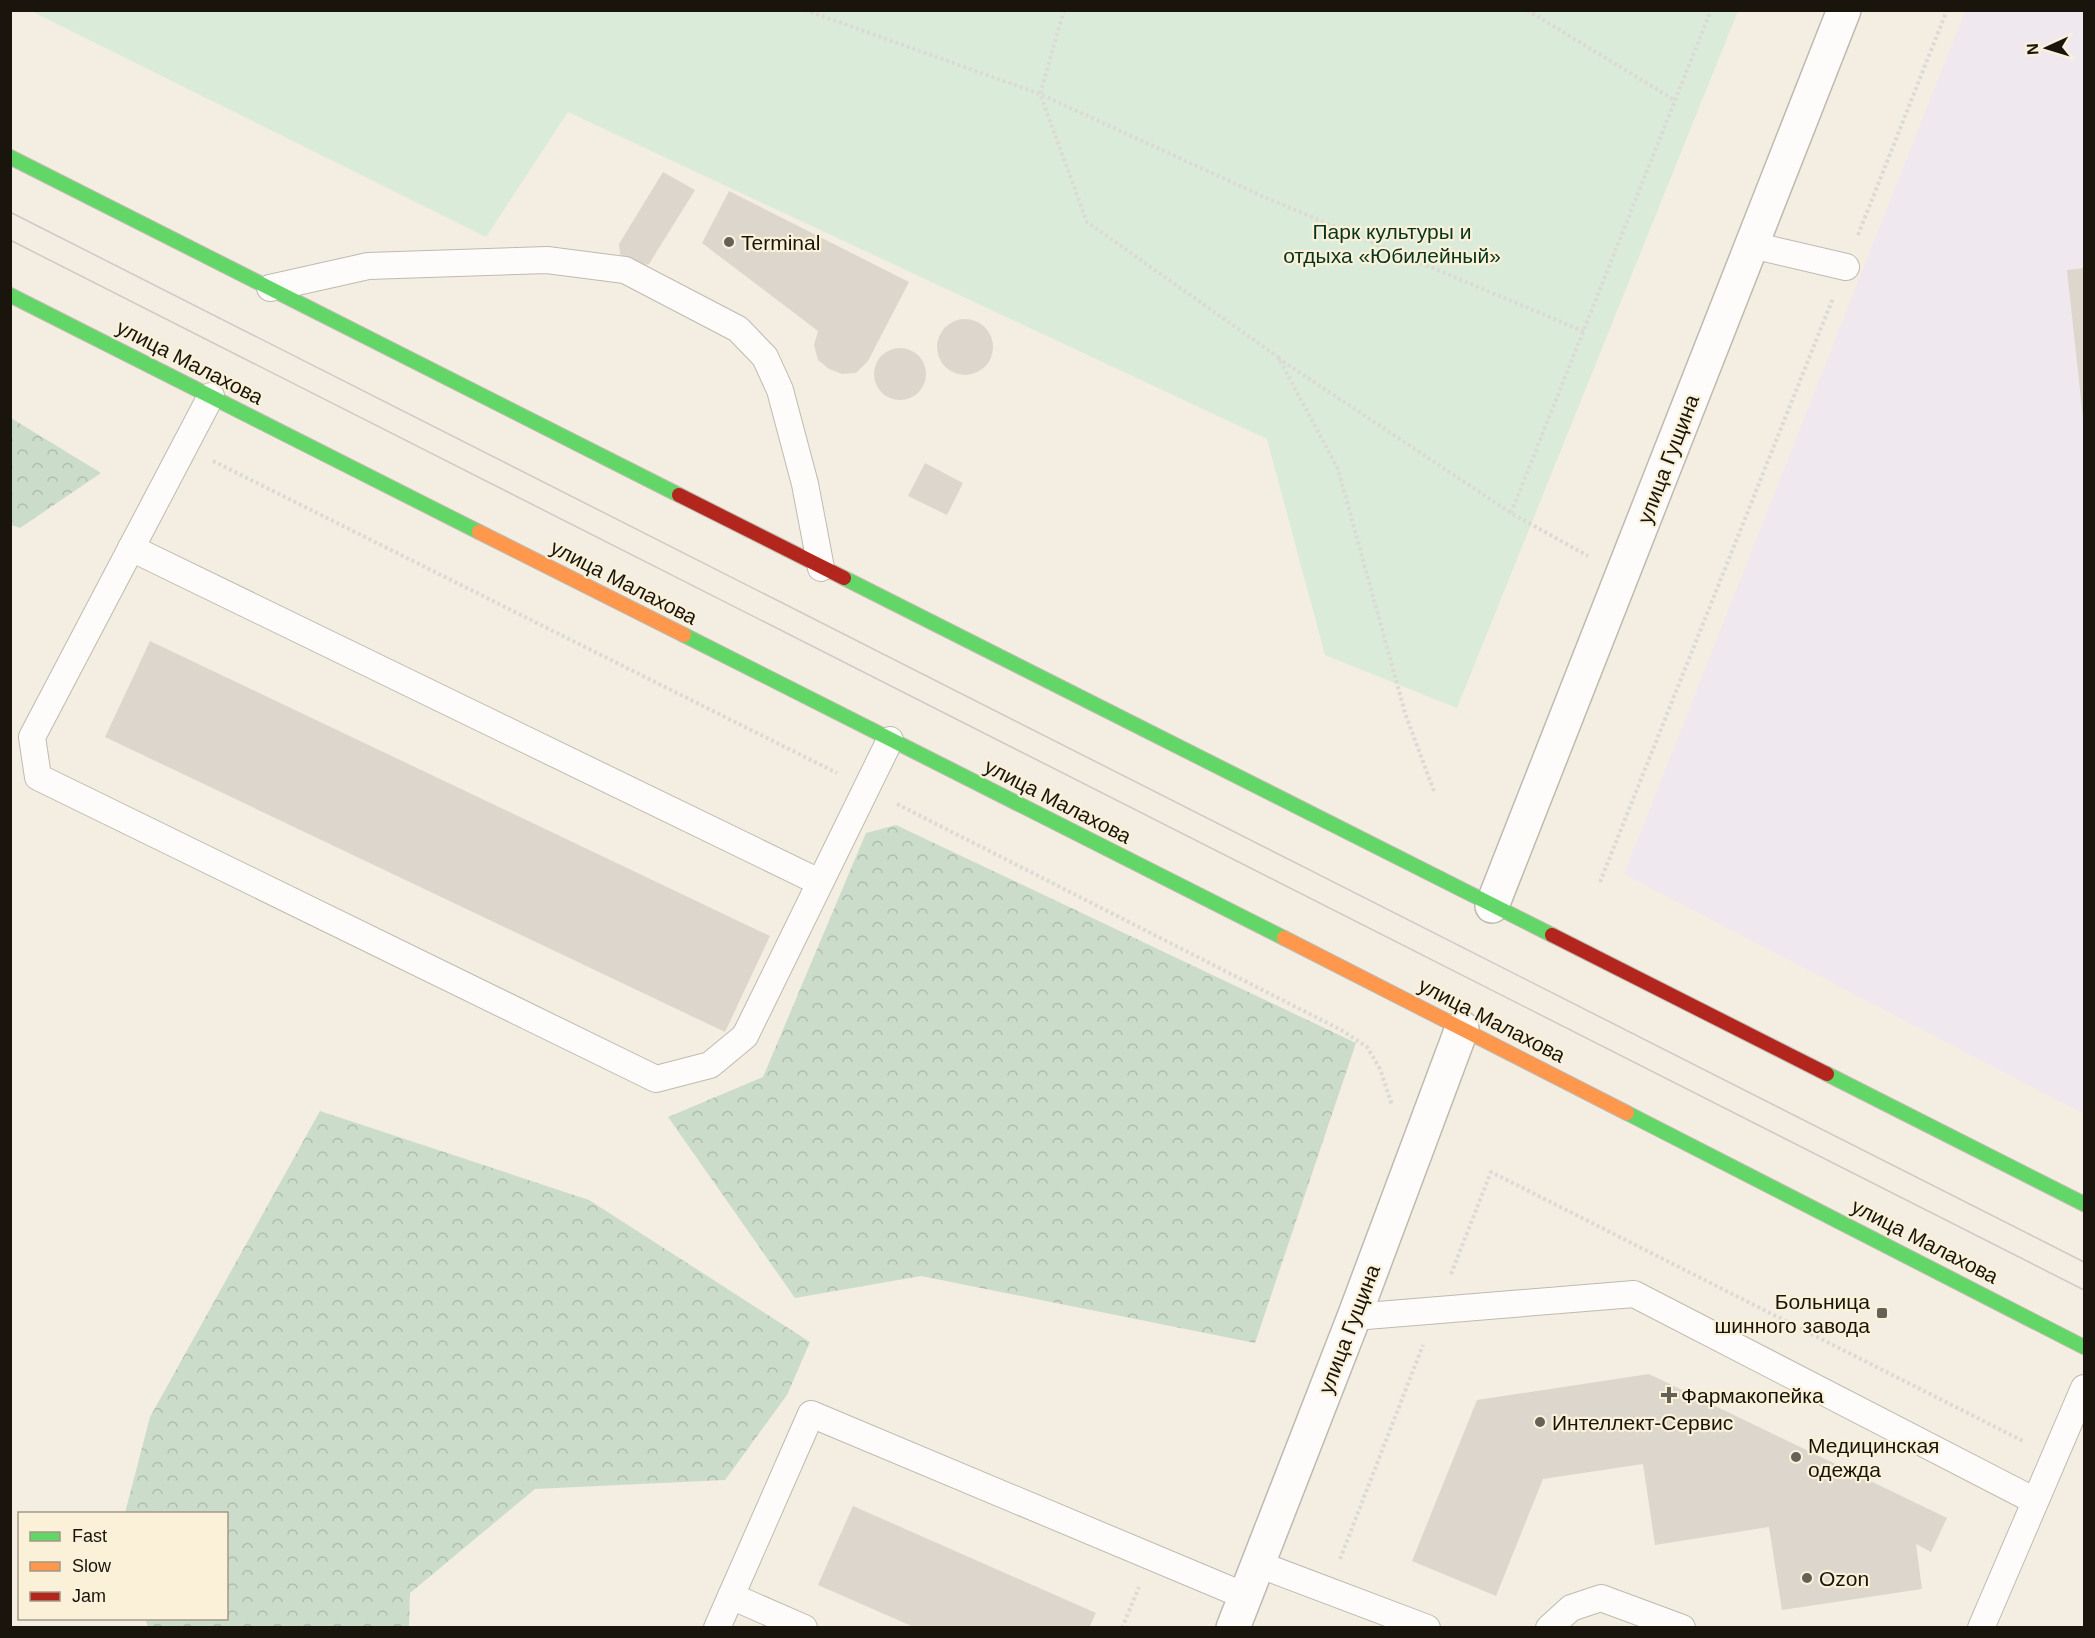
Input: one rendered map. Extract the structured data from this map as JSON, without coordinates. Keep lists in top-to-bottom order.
{
  "streets": {
    "main road": ["улица Малахова"],
    "street": ["улица Гущина"]
  },
  "crossings": [
    ["улица Малахова", "улица Гущина"]
  ],
  "parks": ["Парк культуры и отдыха «Юбилейный»"],
  "places": {
    "other": [
      "Terminal",
      "Интеллект-Сервис",
      "Медицинская одежда",
      "Ozon"
    ],
    "transit": ["Больница шинного завода"],
    "health": ["Фармакопейка"]
  },
  "legend": ["Fast", "Slow", "Jam"],
  "north": "left"
}
